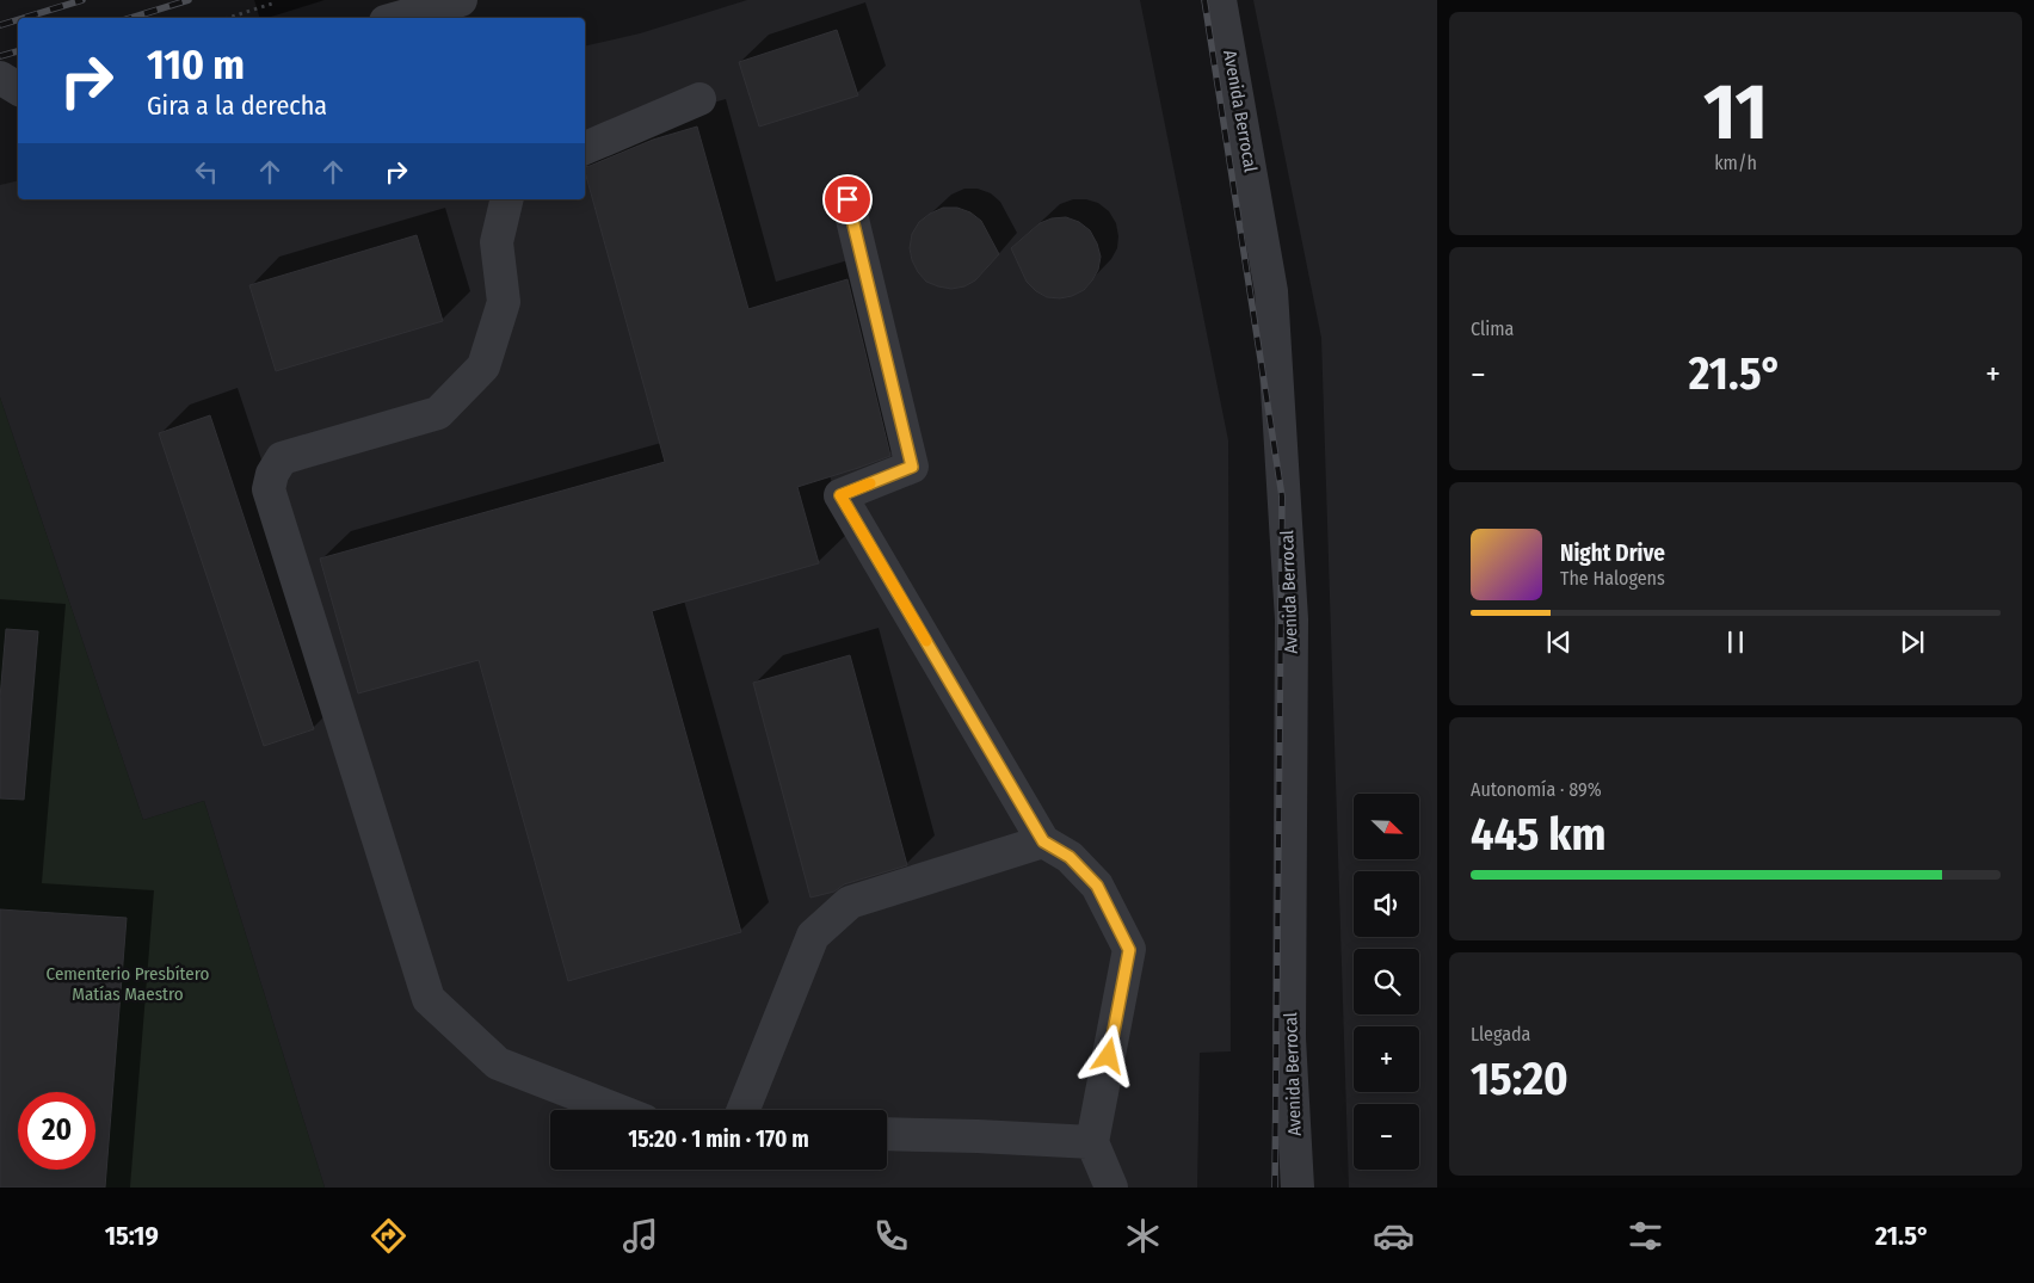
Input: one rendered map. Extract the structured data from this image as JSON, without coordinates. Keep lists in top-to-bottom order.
{
  "streets": {
    "street": ["Avenida Berrocal"]
  },
  "parks": ["Cementerio Presbítero Matías Maestro"],
  "north": "bottom right",
  "page": {
    "tile": [
      ["11", "km/h"],
      "Clima",
      ["Autonomía · 89%", "445 km"],
      ["Llegada", "15:20"]
    ],
    "turn": ["110 m", "Gira a la derecha"],
    "heat": ["−", "21.5°", "+"],
    "song": ["Night Drive", "The Halogens"],
    "map_buttons": ["+", "−"],
    "limit": "20",
    "trip": "15:20 · 1 min · 170 m",
    "tabs": ["15:19", "21.5°"]
  }
}
